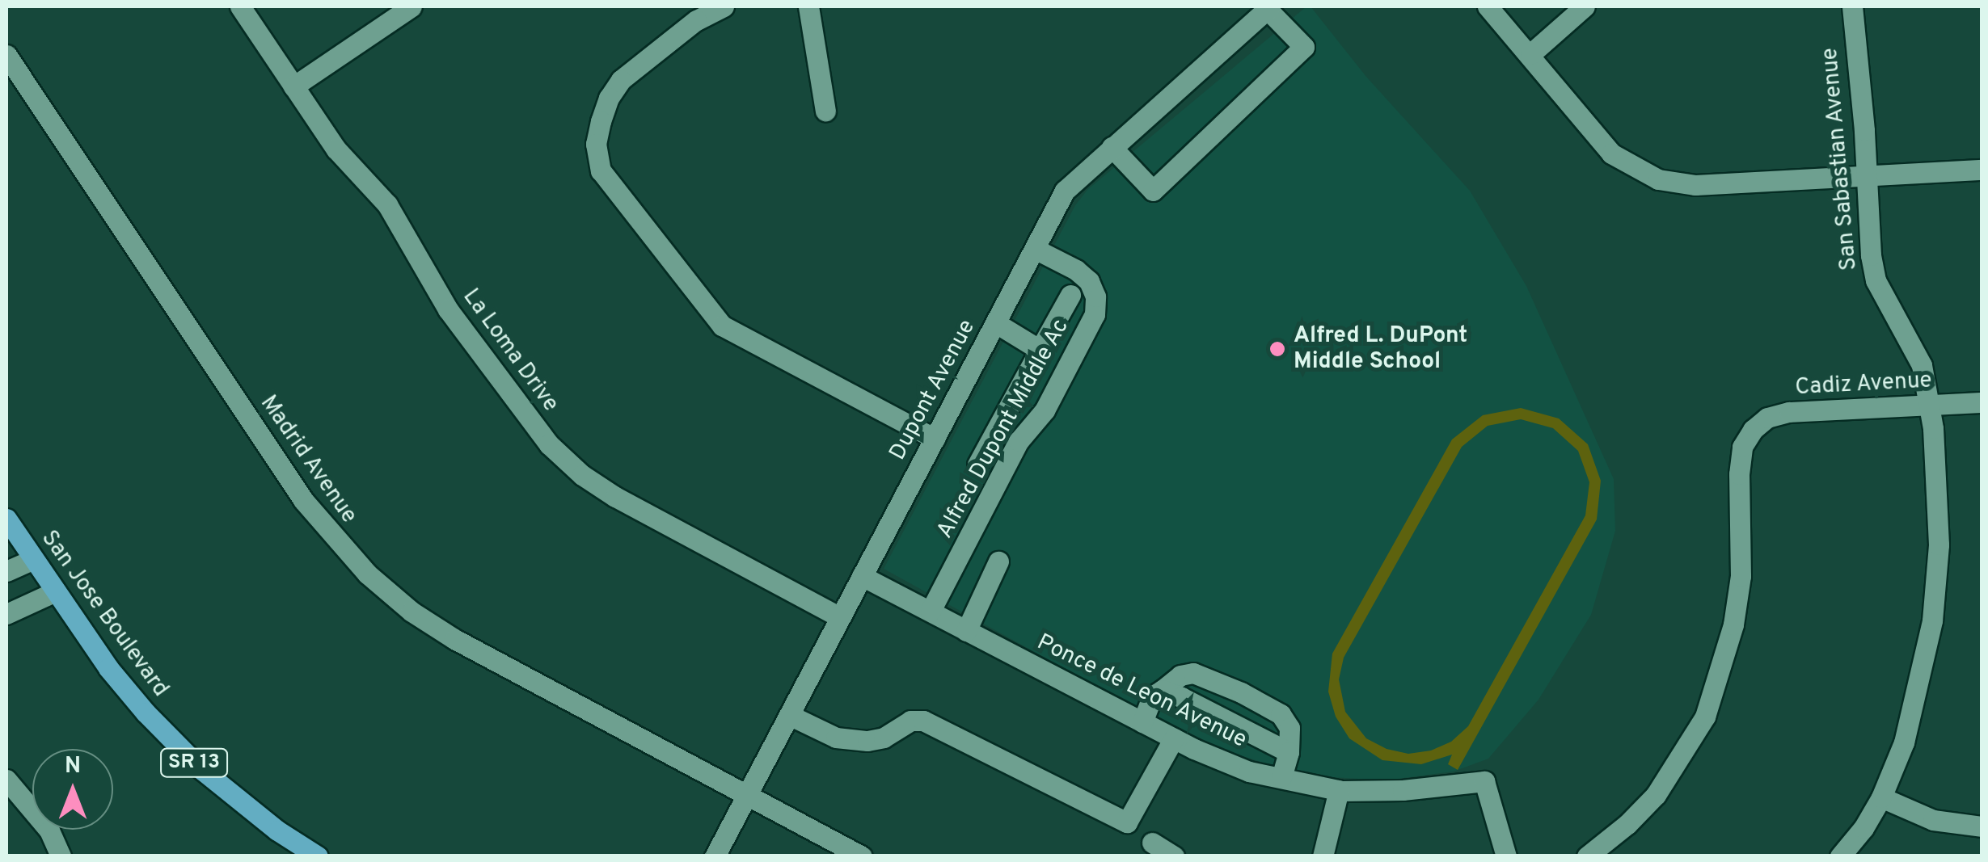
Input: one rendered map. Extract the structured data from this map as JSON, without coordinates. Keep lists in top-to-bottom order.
{
  "streets": {
    "main road": ["San Jose Boulevard", "SR 13"],
    "street": [
      "San Sabastian Avenue",
      "La Loma Drive",
      "Cadiz Avenue",
      "Dupont Avenue",
      "Alfred Dupont Middle Ac",
      "Madrid Avenue",
      "Ponce de Leon Avenue"
    ]
  },
  "crossings": [
    ["San Sabastian Avenue", "Cadiz Avenue"],
    ["La Loma Drive", "Dupont Avenue"],
    ["Dupont Avenue", "Alfred Dupont Middle Ac"],
    ["Dupont Avenue", "Madrid Avenue"],
    ["Dupont Avenue", "Ponce de Leon Avenue"],
    ["Alfred Dupont Middle Ac", "Ponce de Leon Avenue"]
  ],
  "places": ["Alfred L. DuPont Middle School"],
  "north": "top"
}
